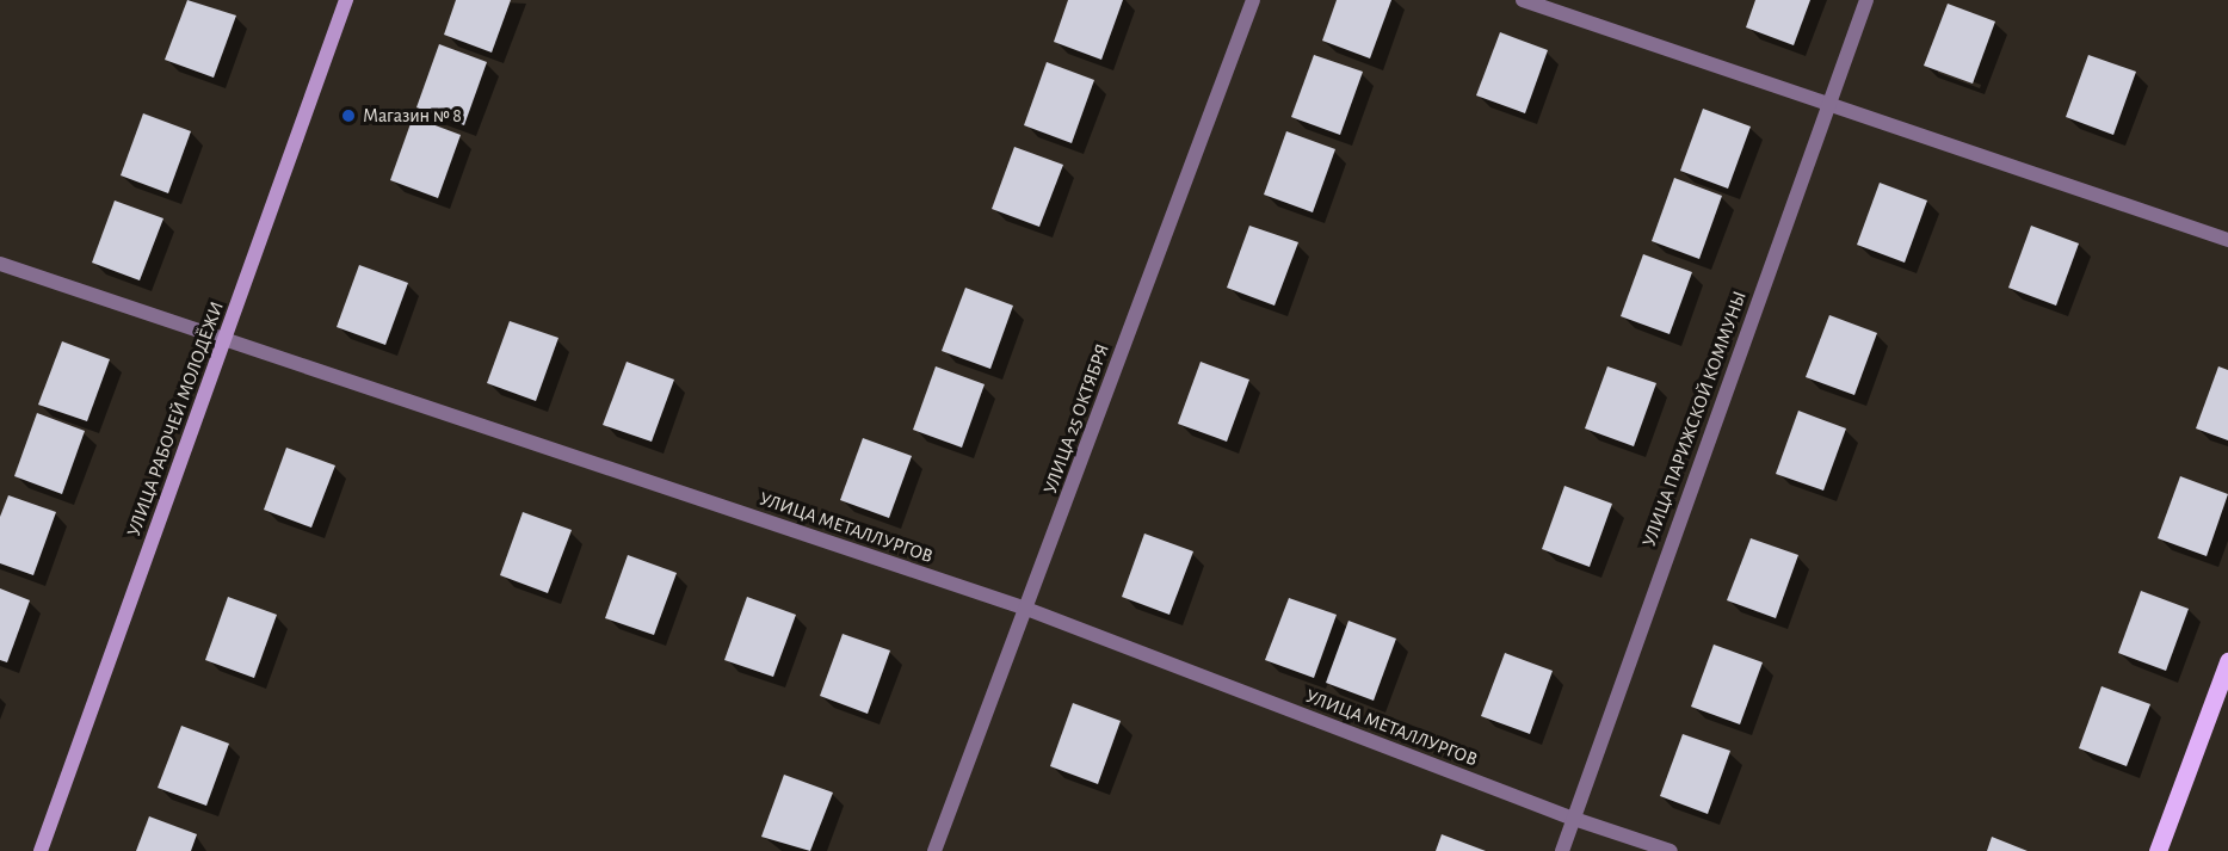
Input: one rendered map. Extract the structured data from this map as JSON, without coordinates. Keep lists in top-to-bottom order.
{
  "streets": {
    "main road": ["УЛИЦА РАБОЧЕЙ МОЛОДЁЖИ"],
    "street": ["УЛИЦА 25 ОКТЯБРЯ", "УЛИЦА ПАРИЖСКОЙ КОММУНЫ", "УЛИЦА МЕТАЛЛУРГОВ"]
  },
  "crossings": [
    ["УЛИЦА РАБОЧЕЙ МОЛОДЁЖИ", "УЛИЦА МЕТАЛЛУРГОВ"],
    ["УЛИЦА 25 ОКТЯБРЯ", "УЛИЦА МЕТАЛЛУРГОВ"],
    ["УЛИЦА ПАРИЖСКОЙ КОММУНЫ", "УЛИЦА МЕТАЛЛУРГОВ"]
  ],
  "places": ["Магазин № 8"]
}
